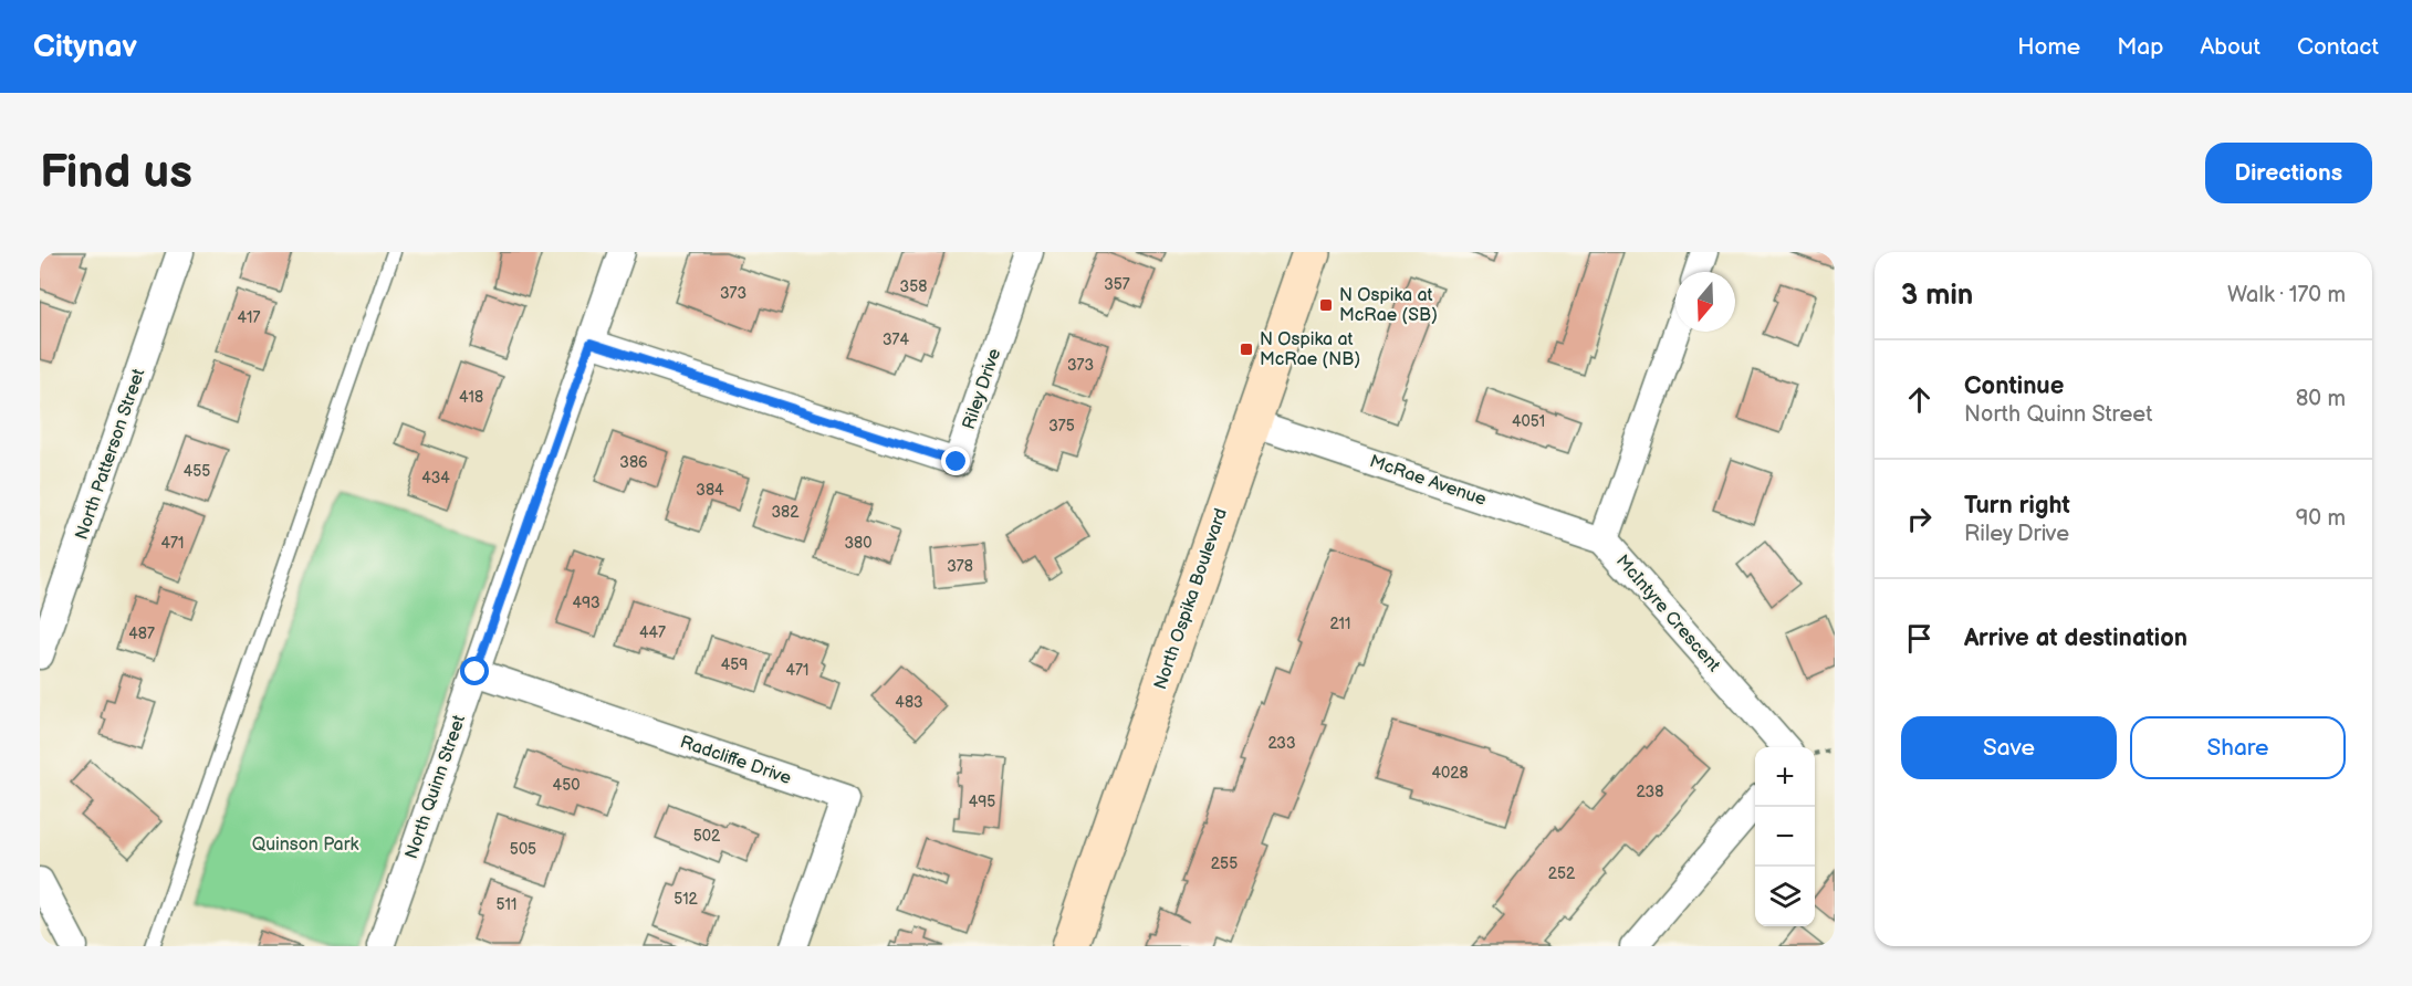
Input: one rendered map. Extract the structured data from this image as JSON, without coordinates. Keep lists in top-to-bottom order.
{
  "streets": {
    "street": [
      "Riley Drive",
      "North Patterson Street",
      "McRae Avenue",
      "North Ospika Boulevard",
      "McIntyre Crescent",
      "Radcliffe Drive",
      "North Quinn Street"
    ]
  },
  "crossings": [
    ["Riley Drive", "North Quinn Street"],
    ["McRae Avenue", "North Ospika Boulevard"],
    ["McRae Avenue", "McIntyre Crescent"],
    ["Radcliffe Drive", "North Quinn Street"]
  ],
  "parks": ["Quinson Park"],
  "places": {
    "transit": ["N Ospika at McRae (SB)", "N Ospika at McRae (NB)"]
  },
  "house_numbers": [
    "357",
    "358",
    "373",
    "417",
    "374",
    "373",
    "418",
    "4051",
    "375",
    "386",
    "455",
    "434",
    "384",
    "382",
    "471",
    "380",
    "378",
    "493",
    "211",
    "447",
    "487",
    "459",
    "471",
    "483",
    "233",
    "4028",
    "450",
    "238",
    "495",
    "502",
    "505",
    "255",
    "252",
    "512",
    "511"
  ],
  "north": "bottom",
  "page": {
    "header": "Citynav",
    "nav": [
      "Home",
      "Map",
      "About",
      "Contact"
    ],
    "buttons": [
      "Directions",
      ["Save", "Share"]
    ],
    "title": "Find us",
    "heading": ["3 min", "Walk · 170 m"],
    "list": [
      ["Continue", "North Quinn Street", "80 m"],
      ["Turn right", "Riley Drive", "90 m"],
      "Arrive at destination"
    ],
    "map_buttons": ["+", "−"]
  }
}
